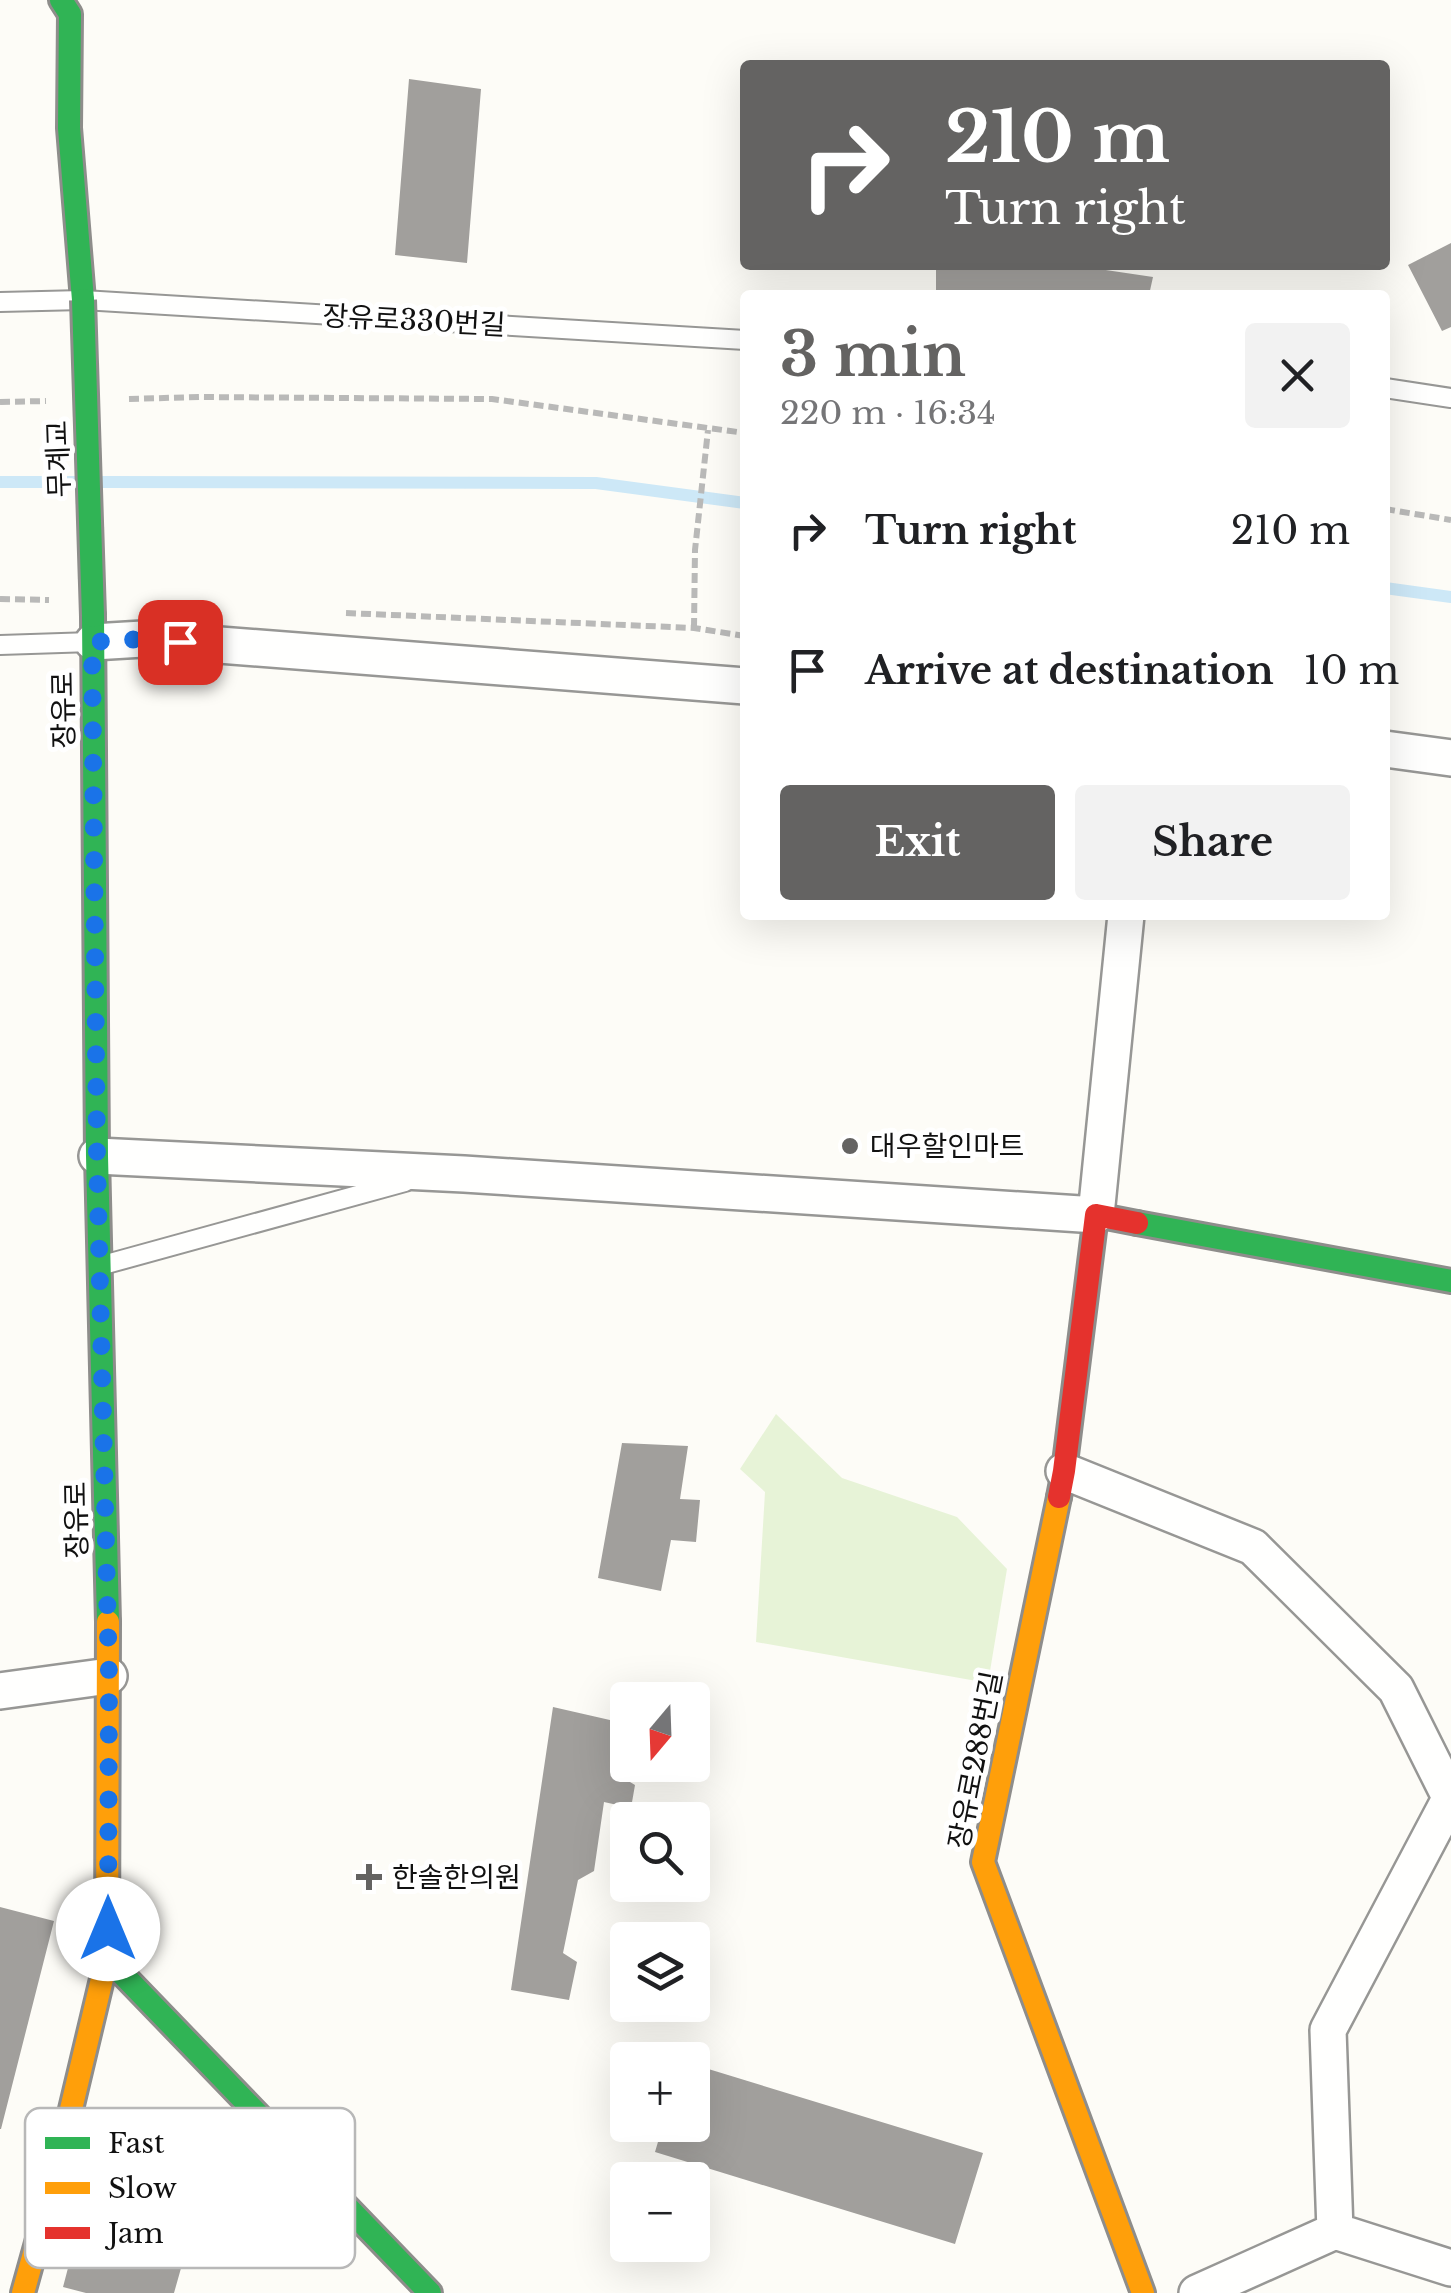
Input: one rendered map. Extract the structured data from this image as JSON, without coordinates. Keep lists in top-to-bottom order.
{
  "streets": {
    "main road": ["무계교", "장유로", "장유로288번길"],
    "lane": ["장유로330번길"]
  },
  "crossings": [
    ["장유로330번길", "무계교"],
    ["무계교", "장유로"]
  ],
  "places": {
    "other": ["대우할인마트"],
    "health": ["한솔한의원"]
  },
  "legend": ["Fast", "Slow", "Jam"],
  "north": "bottom",
  "page": {
    "turn": ["210 m", "Turn right"],
    "heading": ["3 min", "220 m · 16:34"],
    "list": [
      {
        "name": "Turn right",
        "value": "210 m"
      },
      {
        "name": "Arrive at destination",
        "value": "10 m"
      }
    ],
    "buttons": ["Exit", "Share"],
    "map_buttons": ["+", "−"]
  }
}
